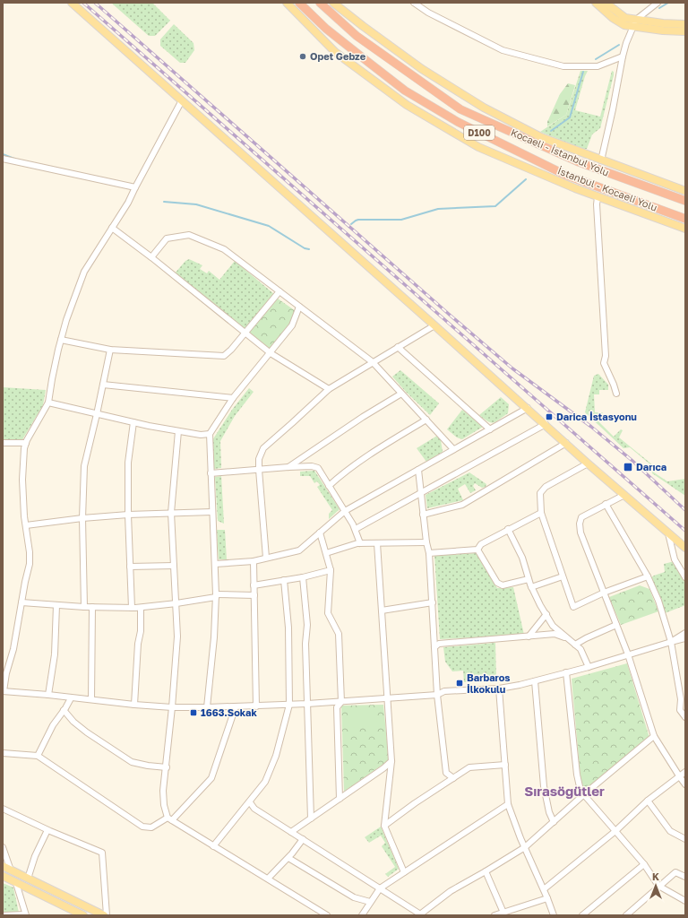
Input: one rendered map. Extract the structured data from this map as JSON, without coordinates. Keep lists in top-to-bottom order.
{
  "streets": {
    "highway": ["D100", "Kocaeli - İstanbul Yolu", "İstanbul - Kocaeli Yolu"]
  },
  "districts": ["Sırasöğütler"],
  "places": {
    "other": ["Opet Gebze"],
    "transit": [
      "Darica İstasyonu",
      "Darıca",
      "Barbaros İlkokulu",
      "1663.Sokak"
    ]
  },
  "north": "top"
}
